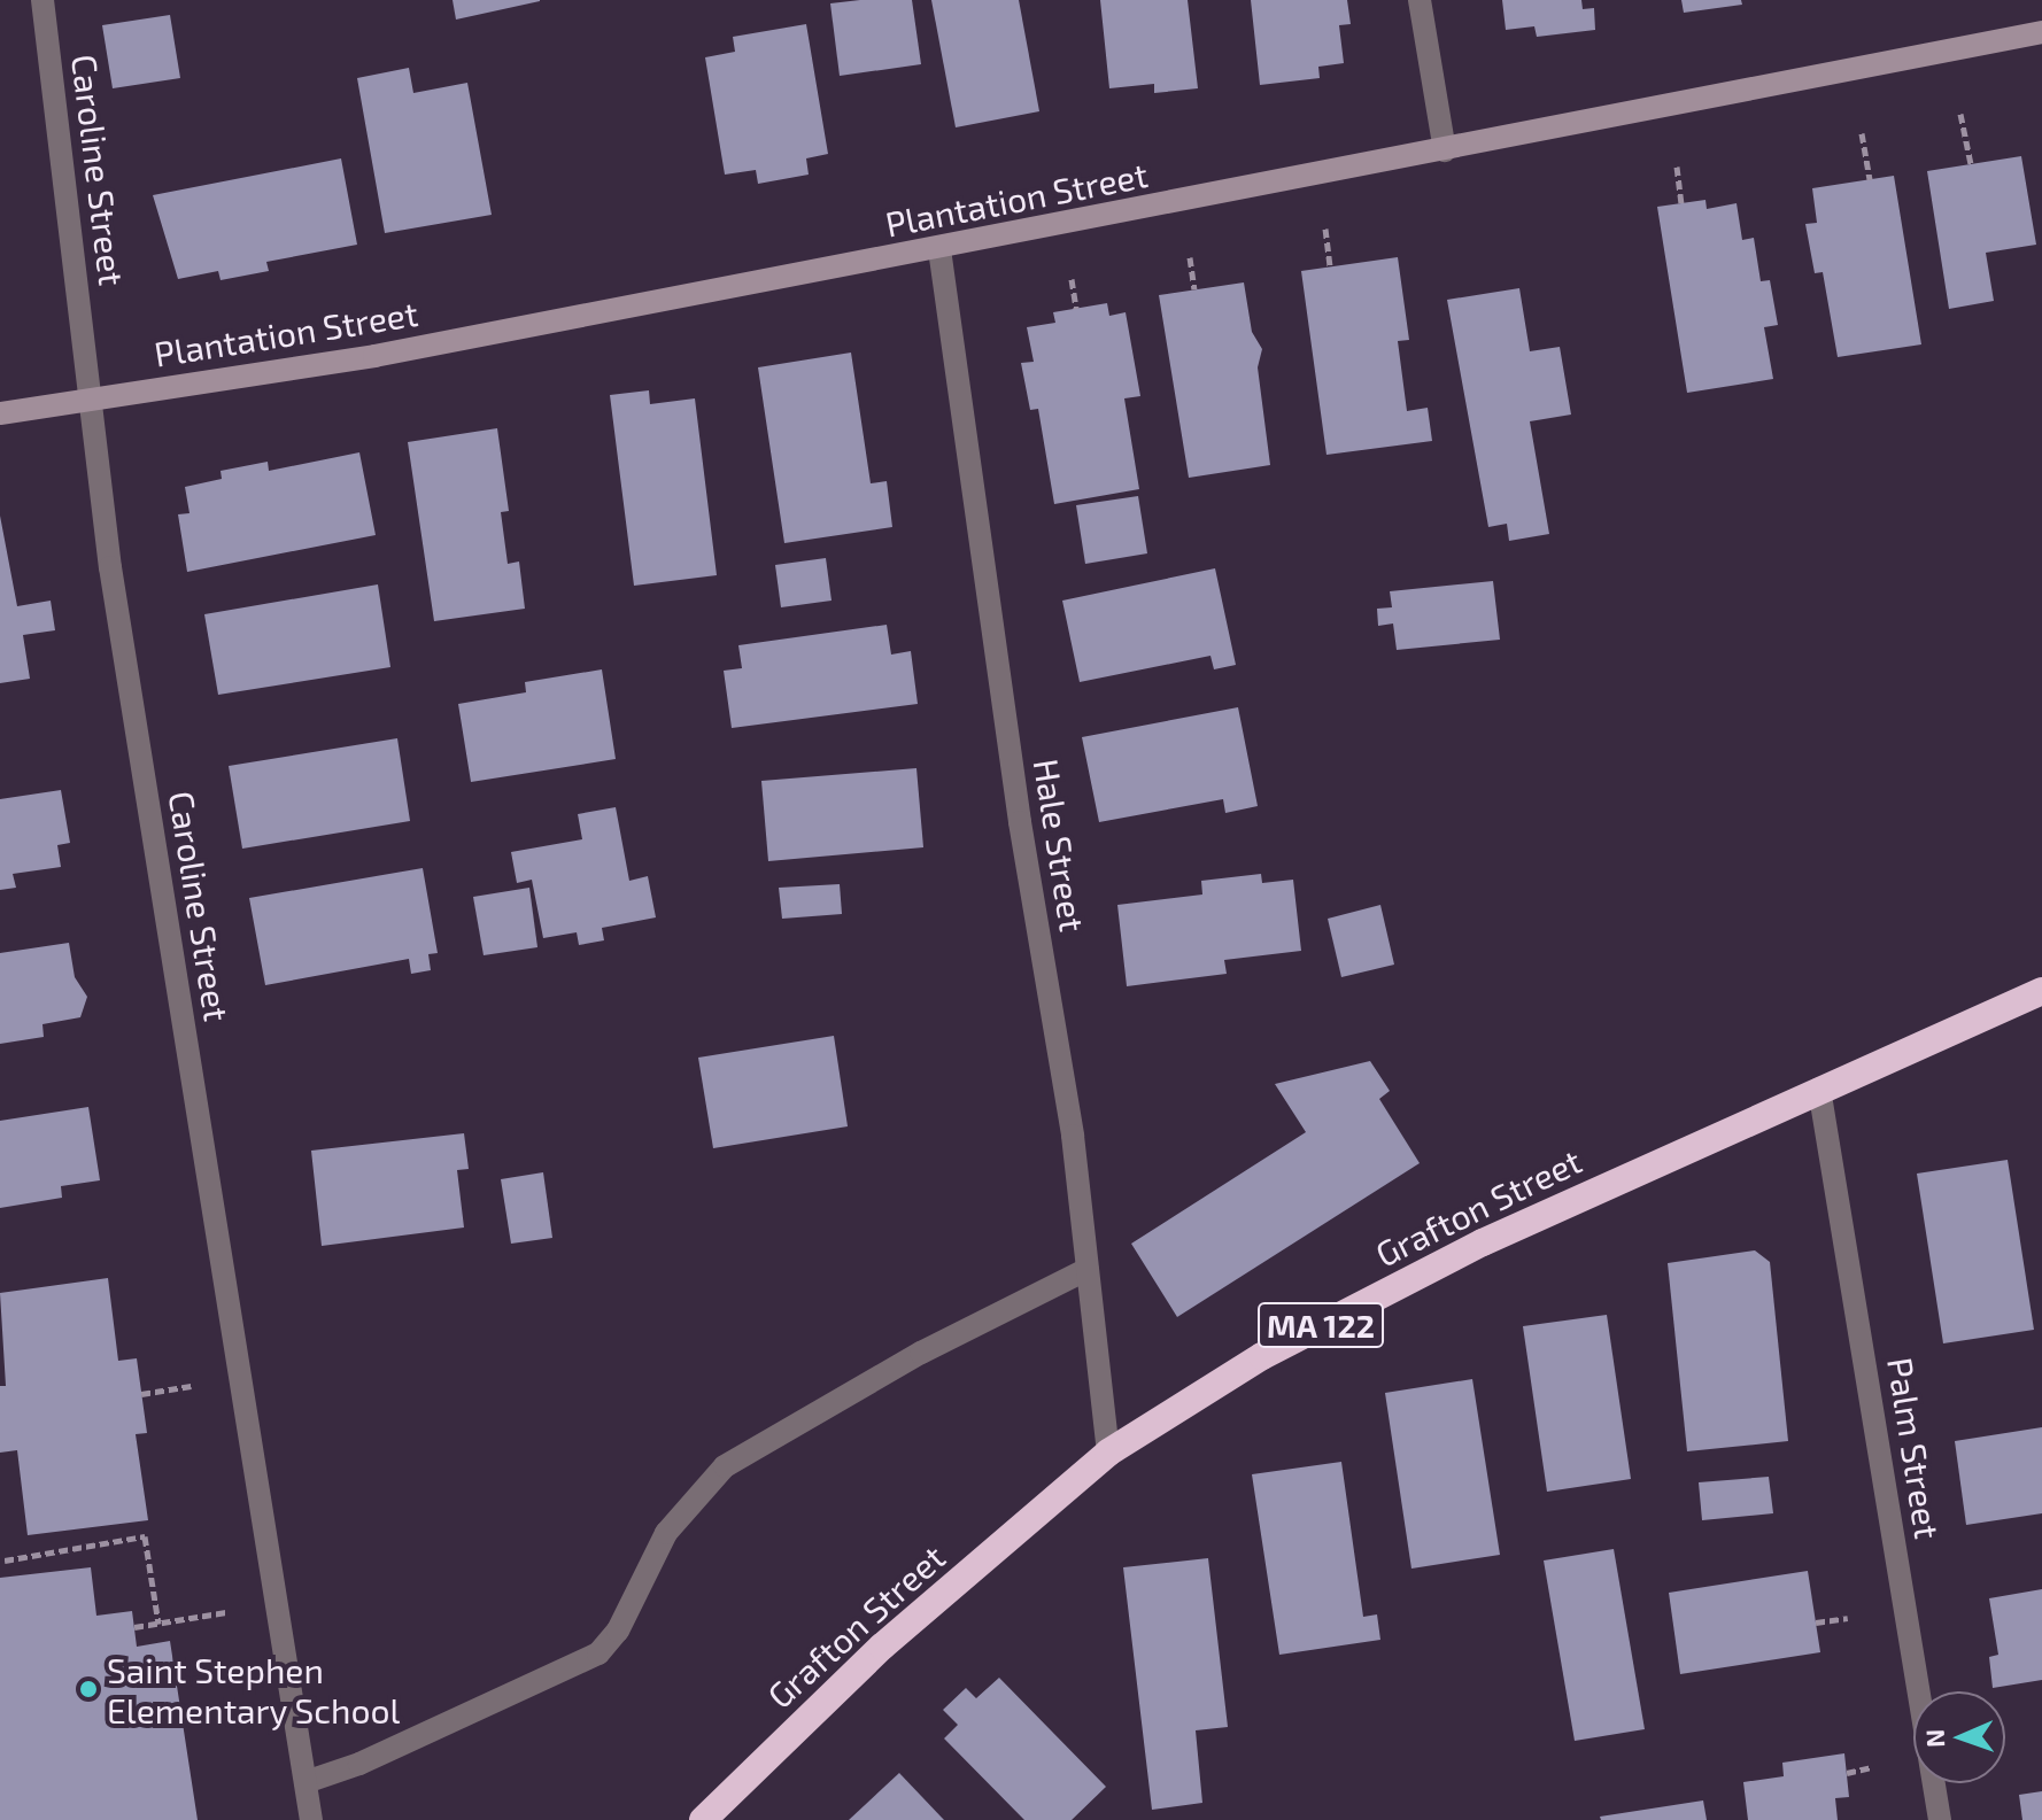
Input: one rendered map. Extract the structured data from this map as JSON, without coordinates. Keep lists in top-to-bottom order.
{
  "streets": {
    "highway": ["Grafton Street", "MA 122"],
    "street": [
      "Caroline Street",
      "Plantation Street",
      "Hale Street",
      "Palm Street"
    ]
  },
  "crossings": [
    ["Caroline Street", "Plantation Street"],
    ["Plantation Street", "Hale Street"],
    ["Hale Street", "Grafton Street"],
    ["Grafton Street", "Palm Street"]
  ],
  "places": ["Saint Stephen Elementary School"],
  "north": "left"
}
